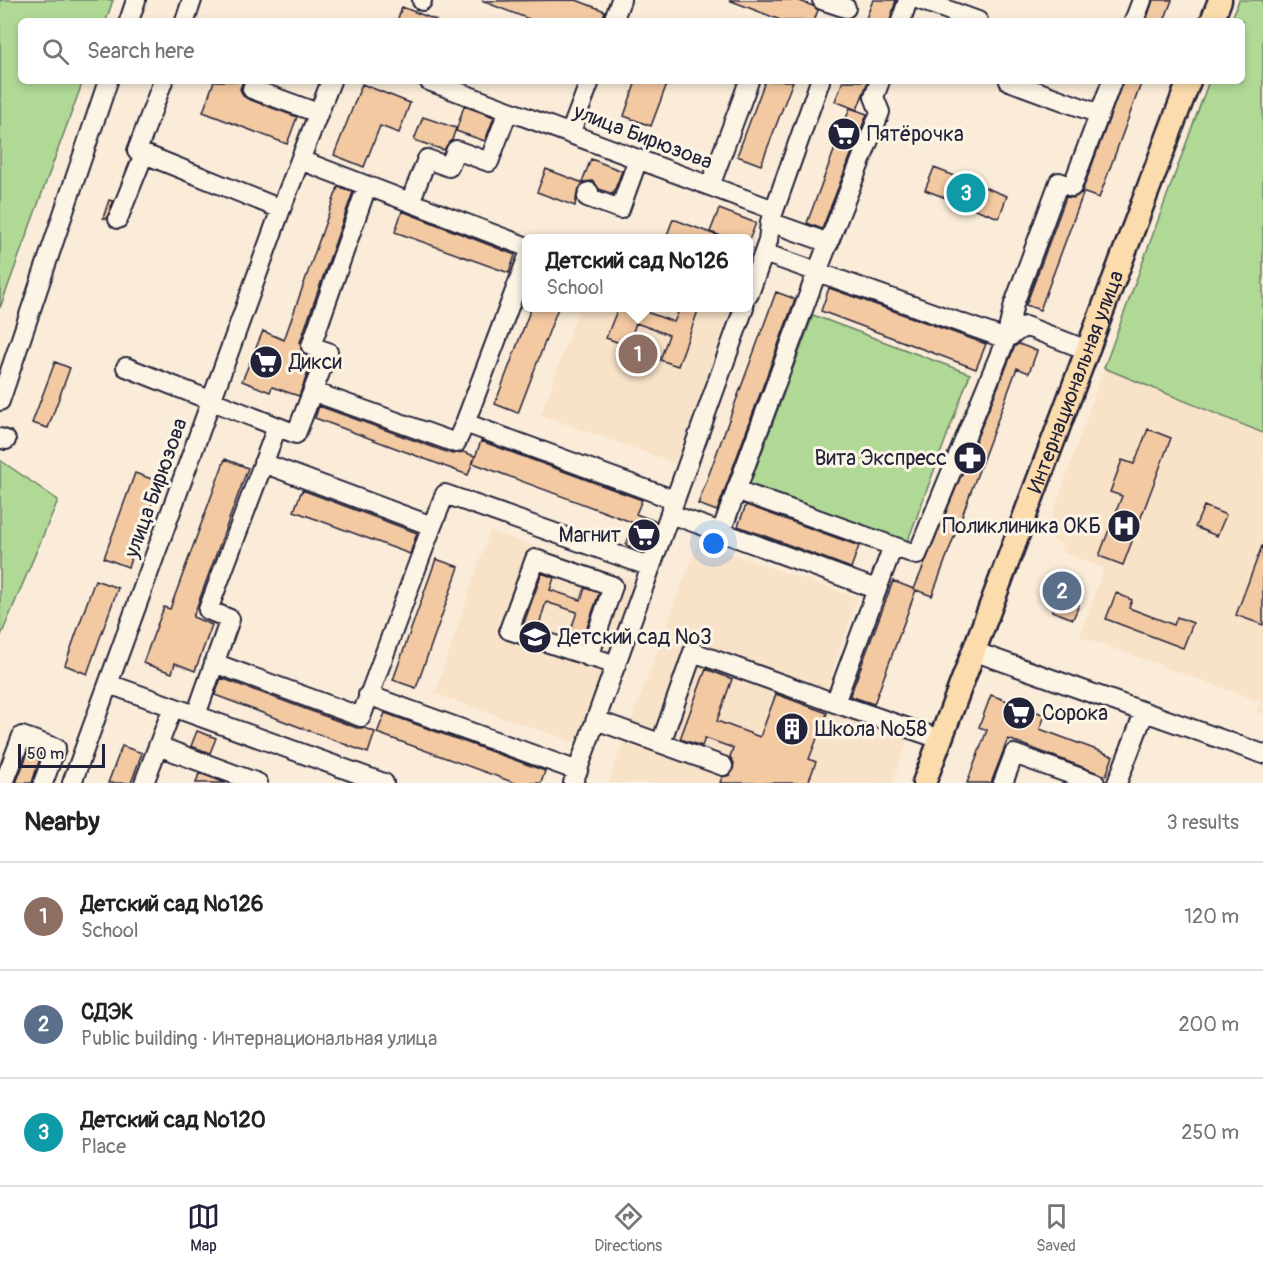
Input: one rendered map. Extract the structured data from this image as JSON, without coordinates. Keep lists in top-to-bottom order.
{
  "streets": {
    "main road": ["Интернациональная улица"],
    "street": ["улица Бирюзова"]
  },
  "places": {
    "supermarket": [
      "Пятёрочка",
      "Дикси",
      "Магнит",
      "Сорока"
    ],
    "pharmacy": ["Вита Экспресс"],
    "hospital": ["Поликлиника ОКБ"],
    "school or university": ["Детский сад №3"],
    "building": ["Школа №58"]
  },
  "scale_bar": "50 m",
  "page": {
    "search": "Search here",
    "pins": ["3", "1", "2"],
    "popup": ["Детский сад №126", "School"],
    "scale": "50 m",
    "heading": ["Nearby", "3 results"],
    "list": [
      {
        "mark": "1",
        "name": "Детский сад №126",
        "note": "School",
        "value": "120 m"
      },
      {
        "mark": "2",
        "name": "СДЭК",
        "note": "Public building · Интернациональная улица",
        "value": "200 m"
      },
      {
        "mark": "3",
        "name": "Детский сад №120",
        "note": "Place",
        "value": "250 m"
      }
    ],
    "nav": ["Map", "Directions", "Saved"]
  }
}
